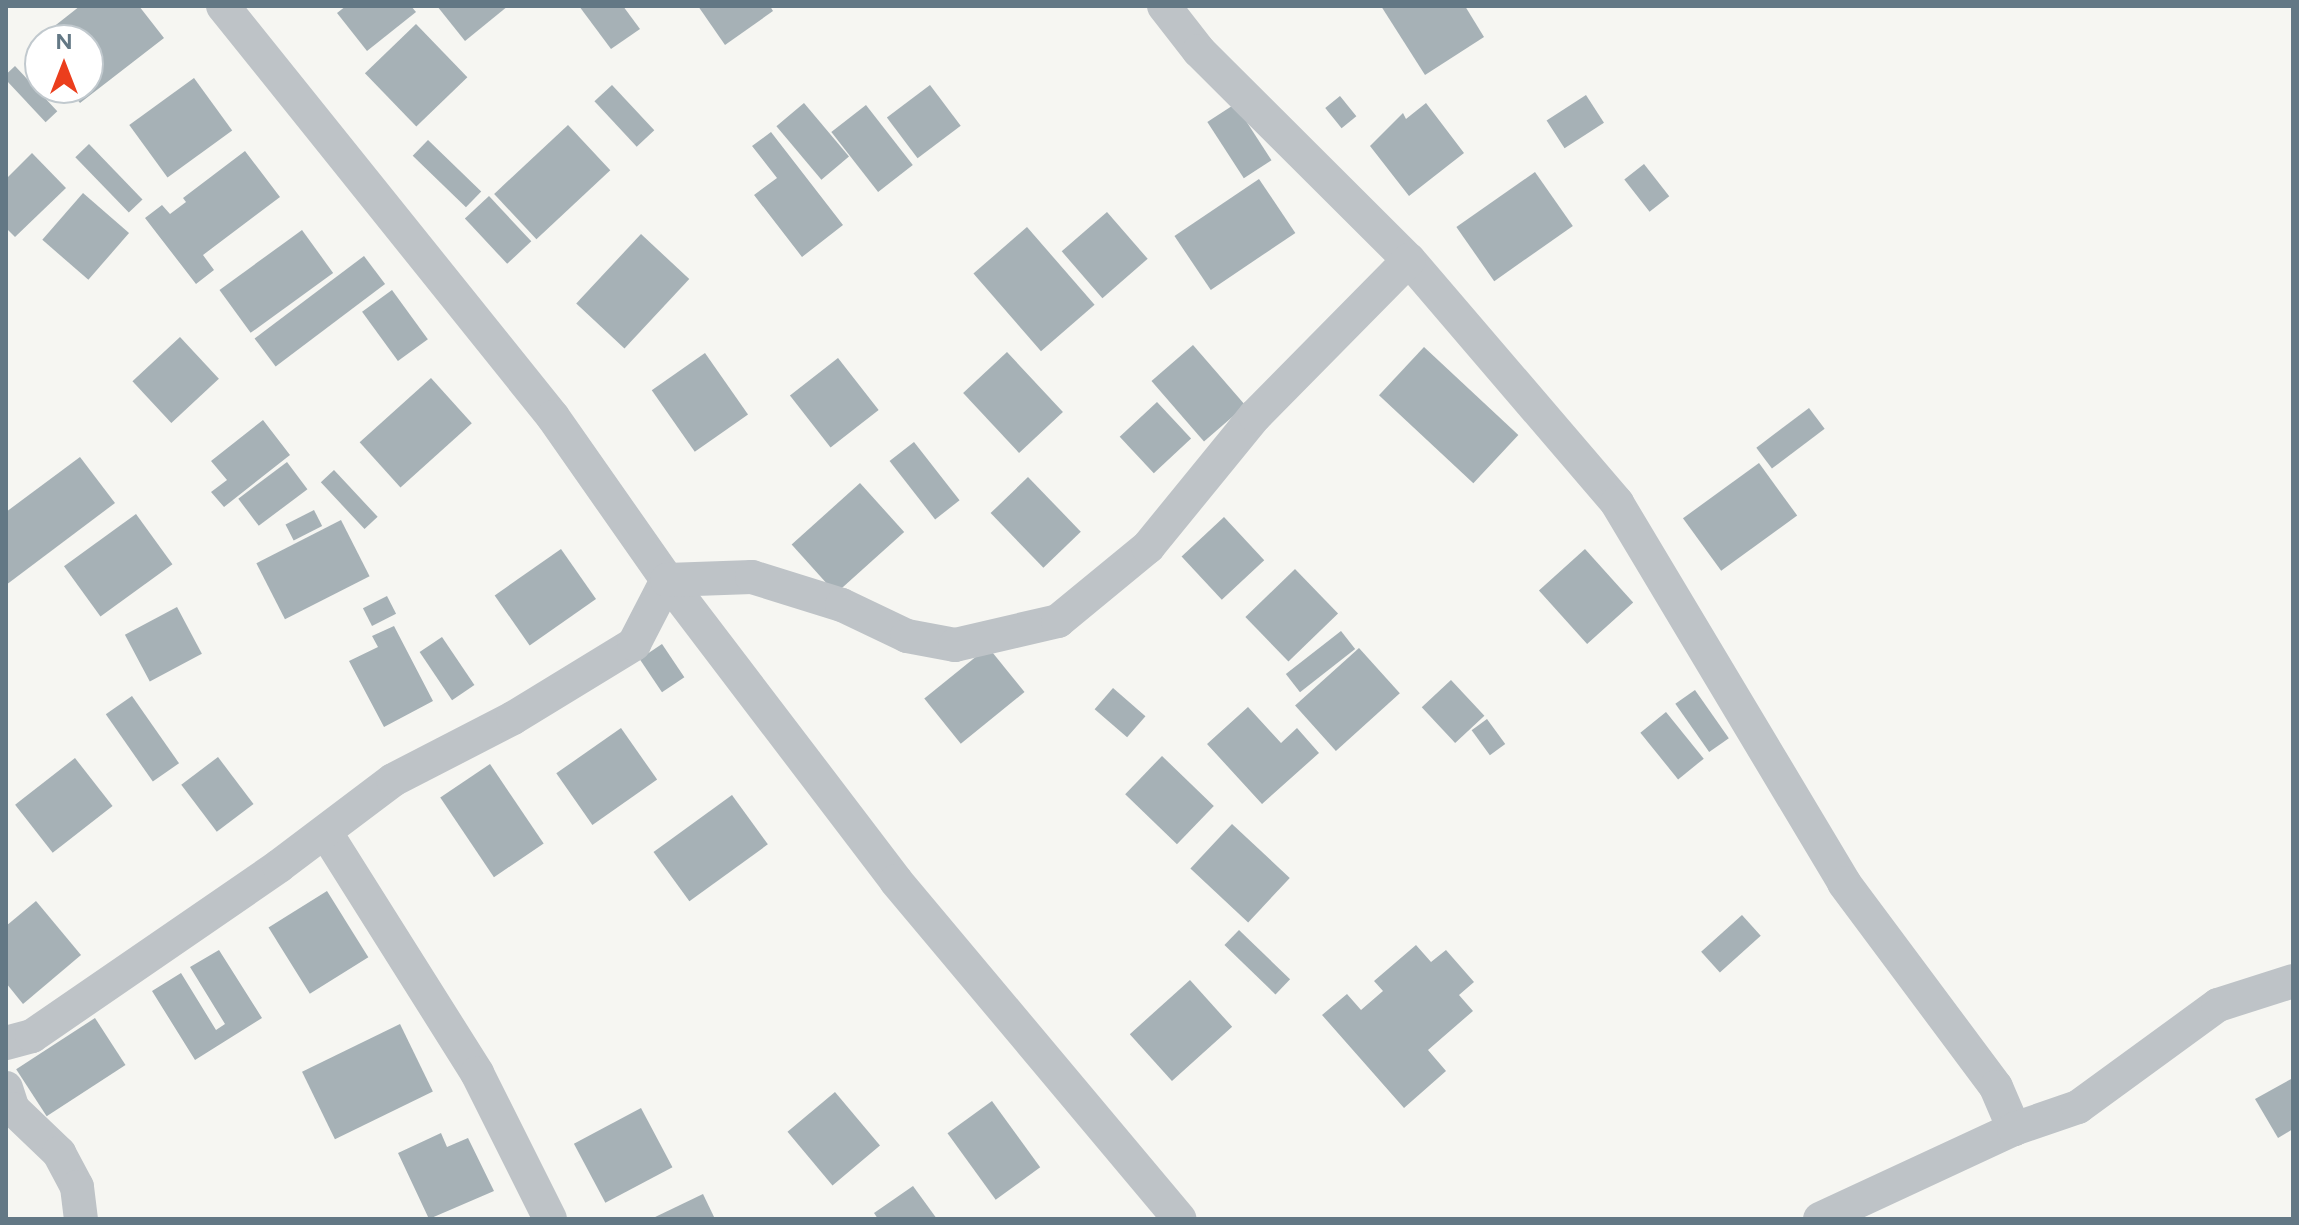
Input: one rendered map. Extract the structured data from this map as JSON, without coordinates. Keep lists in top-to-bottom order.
{
  "north": "top"
}
